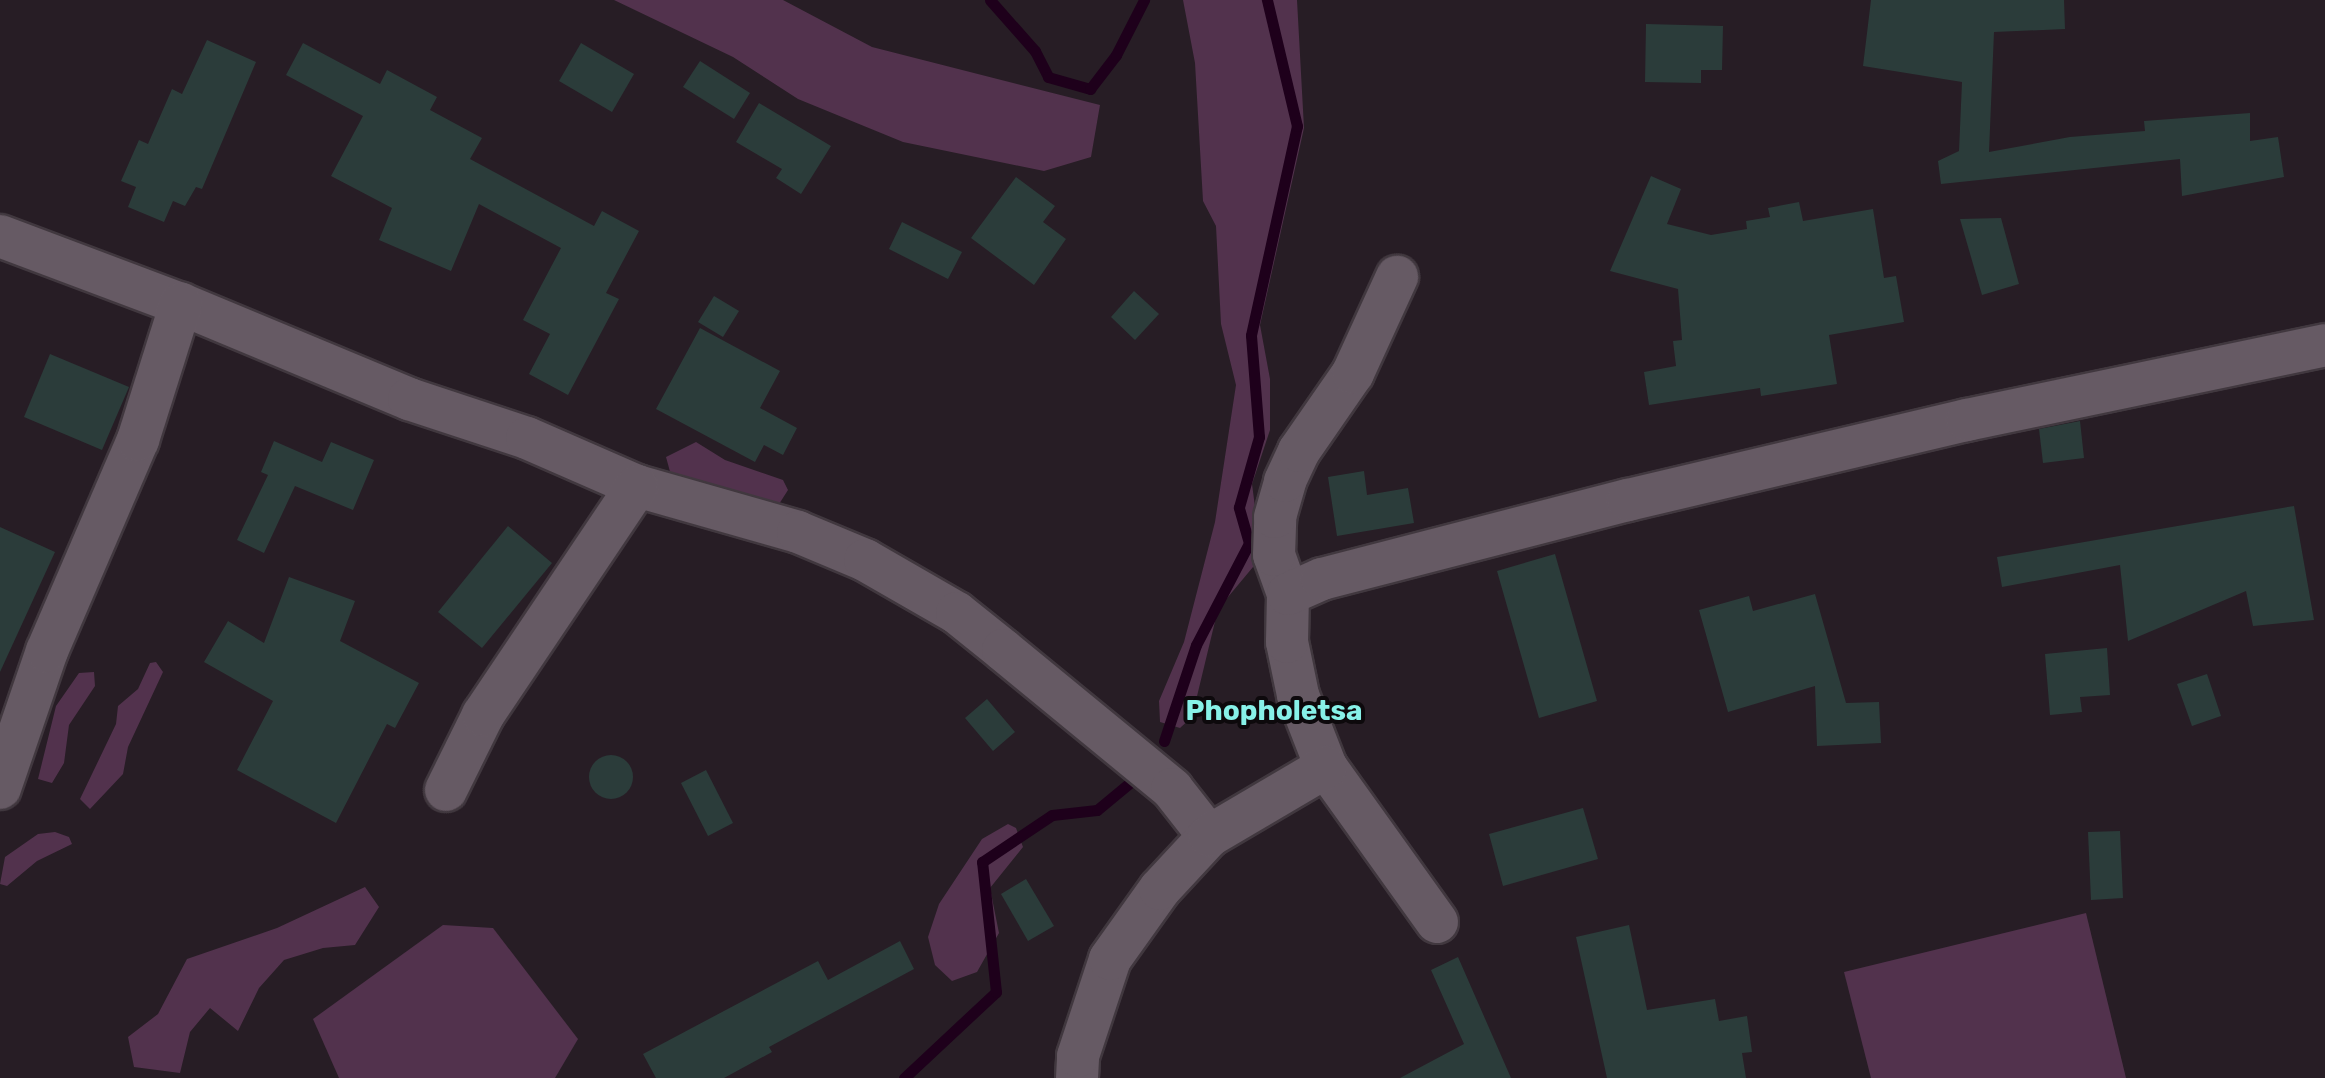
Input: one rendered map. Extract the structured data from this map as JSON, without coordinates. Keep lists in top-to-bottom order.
{
  "districts": ["Phopholetsa"]
}
